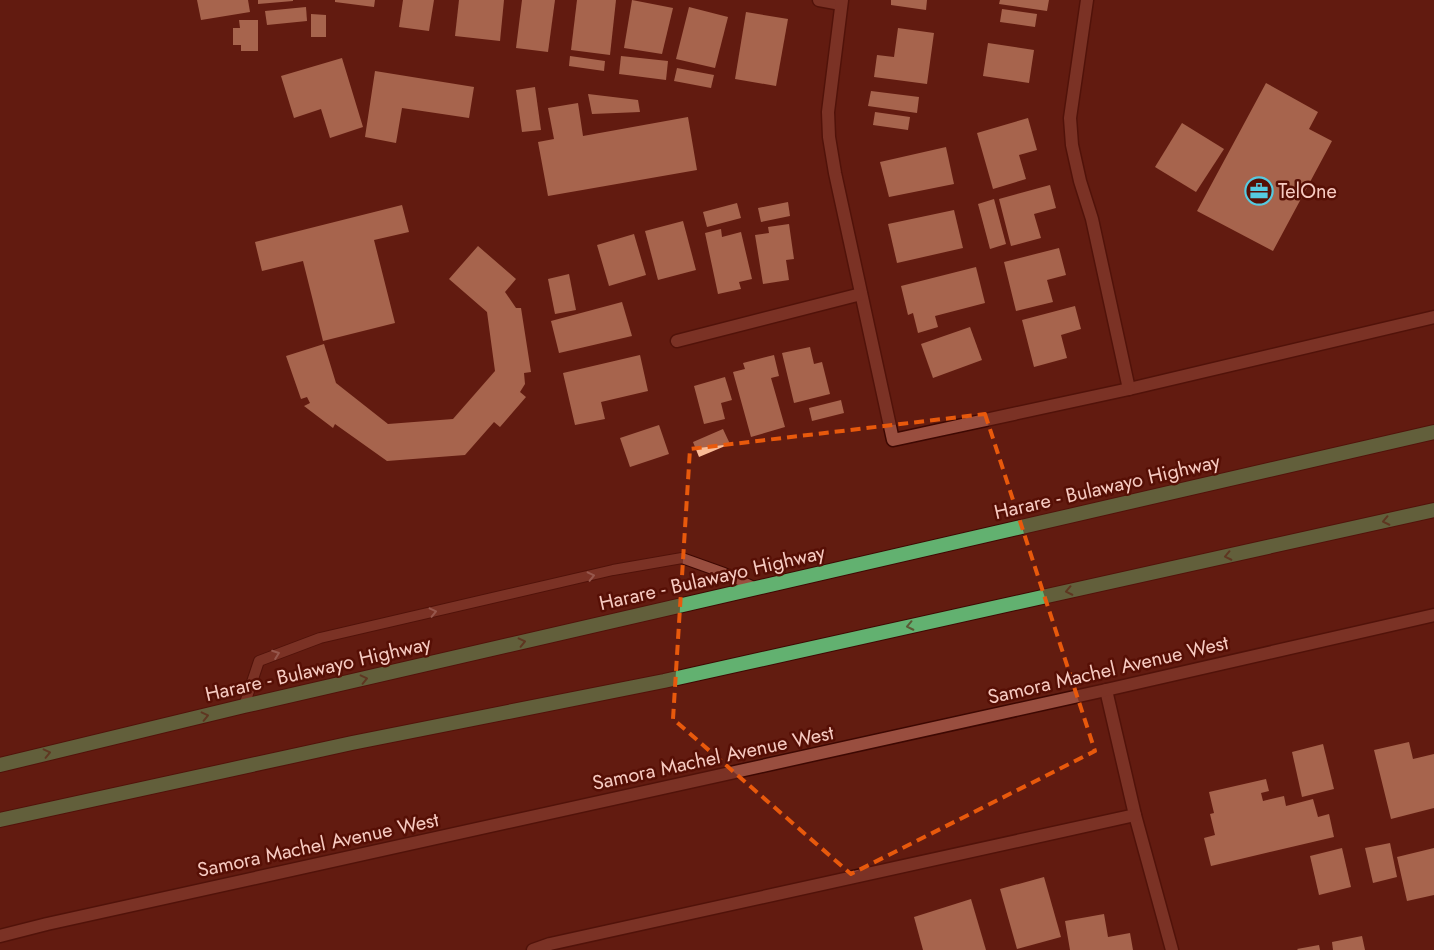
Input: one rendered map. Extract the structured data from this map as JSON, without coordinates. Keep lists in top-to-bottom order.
{
  "streets": {
    "highway": ["Harare - Bulawayo Highway"],
    "street": ["Samora Machel Avenue West"]
  },
  "places": {
    "office": ["TelOne"]
  }
}
